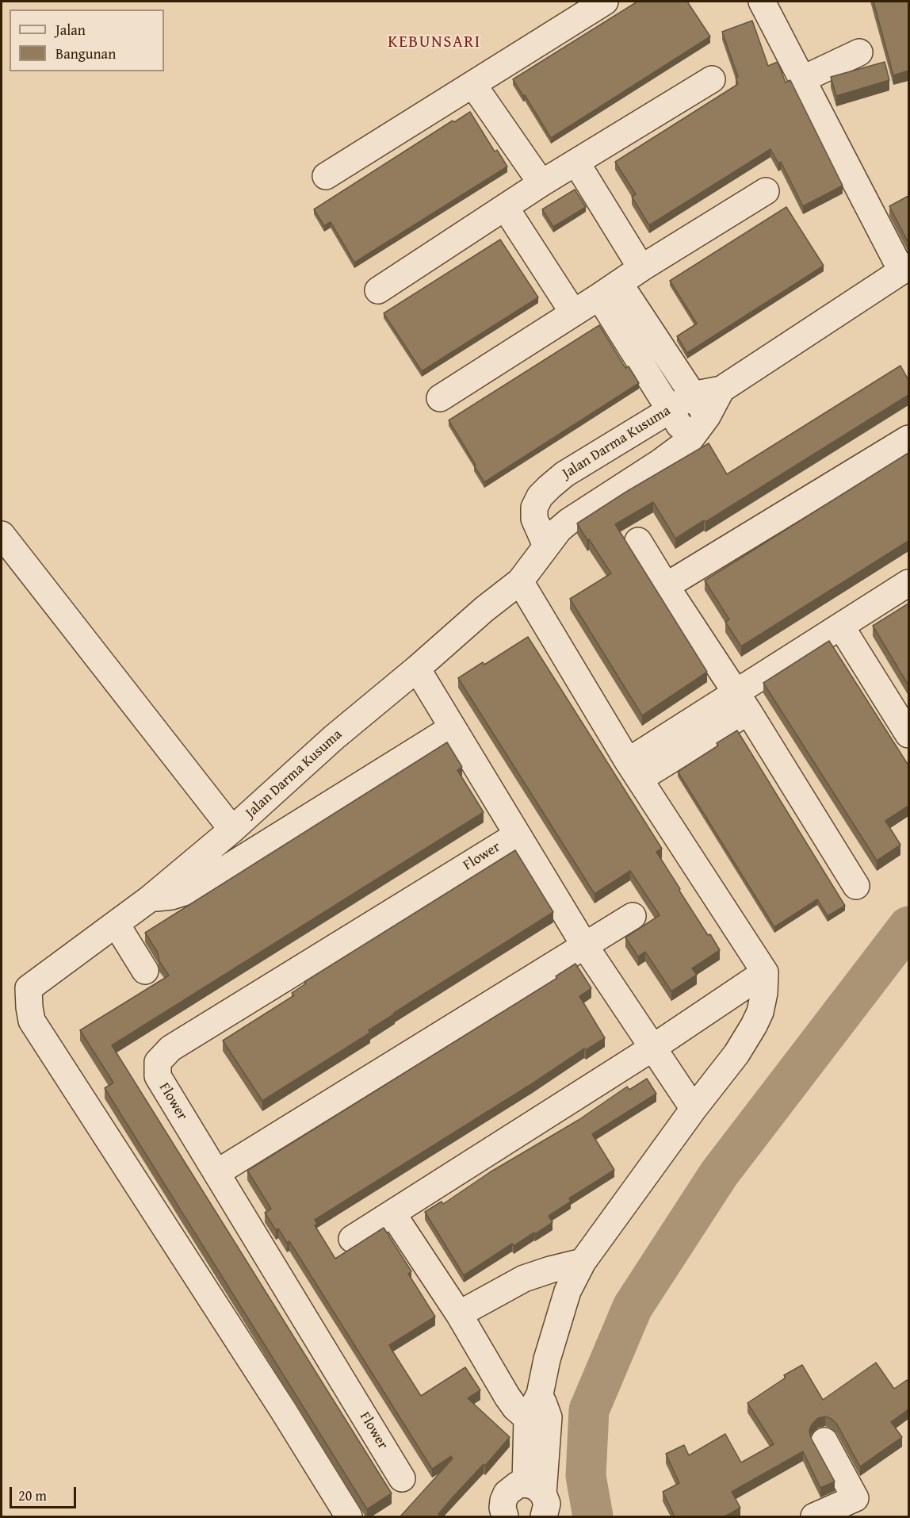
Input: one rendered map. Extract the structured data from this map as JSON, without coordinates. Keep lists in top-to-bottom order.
{
  "streets": {
    "street": ["Jalan Darma Kusuma", "Flower"]
  },
  "districts": ["KEBUNSARI"],
  "legend": ["Jalan", "Bangunan"],
  "scale_bar": "20 m"
}
